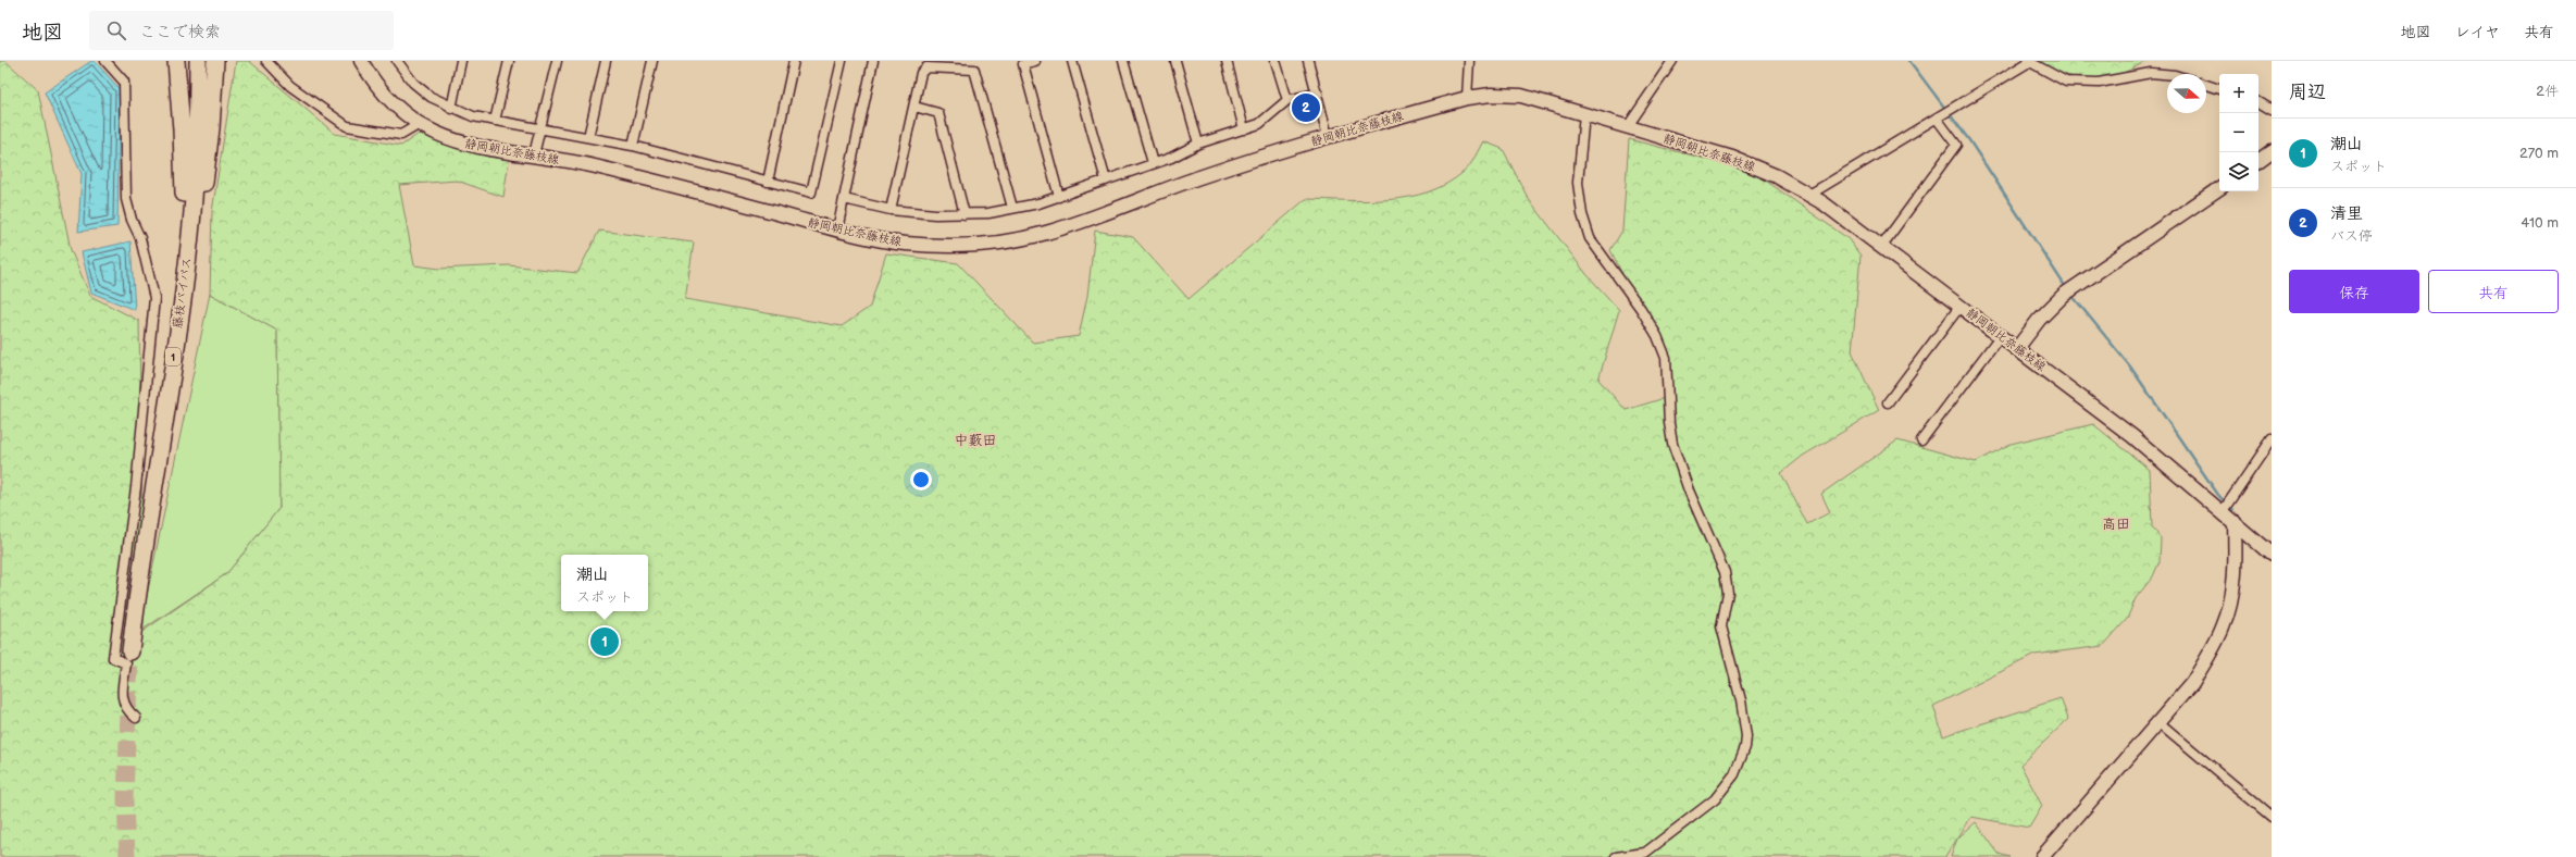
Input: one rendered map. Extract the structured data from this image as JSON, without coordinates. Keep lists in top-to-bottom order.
{
  "streets": {
    "highway": ["藤枝バイパス", "1"],
    "main road": ["静岡朝比奈藤枝線"]
  },
  "crossings": [
    ["藤枝バイパス", "1"]
  ],
  "districts": ["中藪田", "高田"],
  "north": "right",
  "page": {
    "header": "地図",
    "search": "ここで検索",
    "nav": ["地図", "レイヤ", "共有"],
    "heading": ["周辺", "2件"],
    "map_buttons": ["+", "−"],
    "pins": ["2", "1"],
    "list": [
      {
        "mark": "1",
        "name": "潮山",
        "note": "スポット",
        "value": "270 m"
      },
      {
        "mark": "2",
        "name": "清里",
        "note": "バス停",
        "value": "410 m"
      }
    ],
    "buttons": ["保存", "共有"],
    "popup": ["潮山", "スポット"]
  }
}
